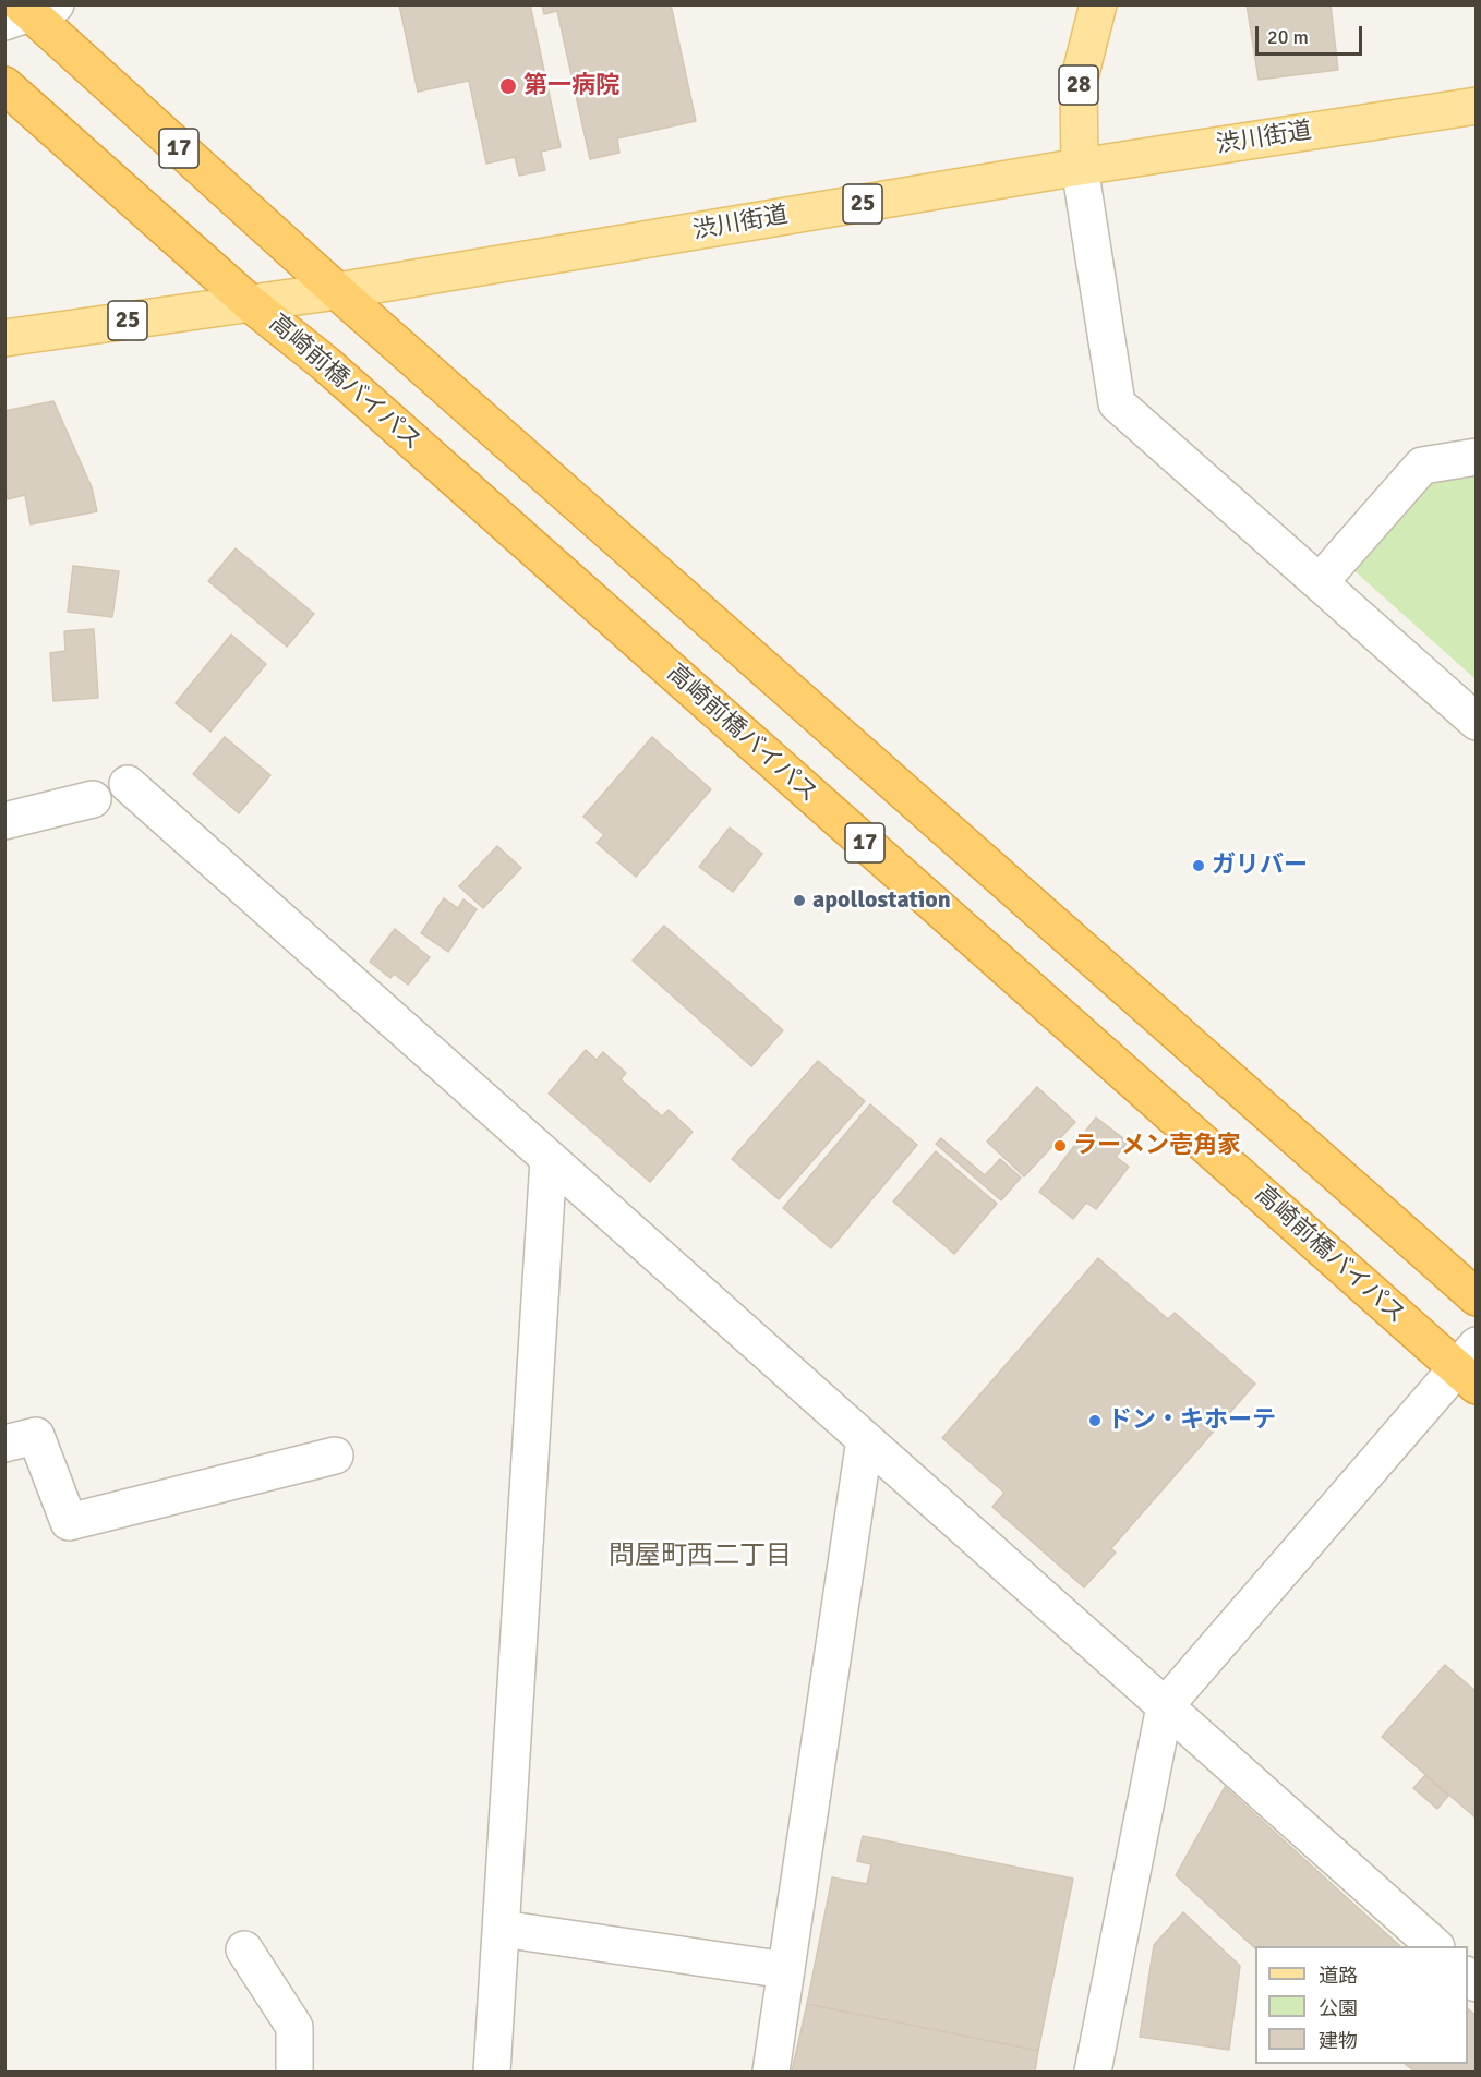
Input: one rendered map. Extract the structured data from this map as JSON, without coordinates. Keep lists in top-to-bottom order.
{
  "streets": {
    "highway": ["17", "高崎前橋バイパス"],
    "main road": ["28", "渋川街道", "25"]
  },
  "crossings": [
    ["28", "渋川街道"],
    ["渋川街道", "17"],
    ["渋川街道", "高崎前橋バイパス"]
  ],
  "districts": ["問屋町西二丁目"],
  "places": [
    "第一病院",
    "ガリバー",
    "apollostation",
    "ラーメン壱角家",
    "ドン・キホーテ"
  ],
  "legend": ["道路", "公園", "建物"],
  "scale_bar": "20 m"
}
